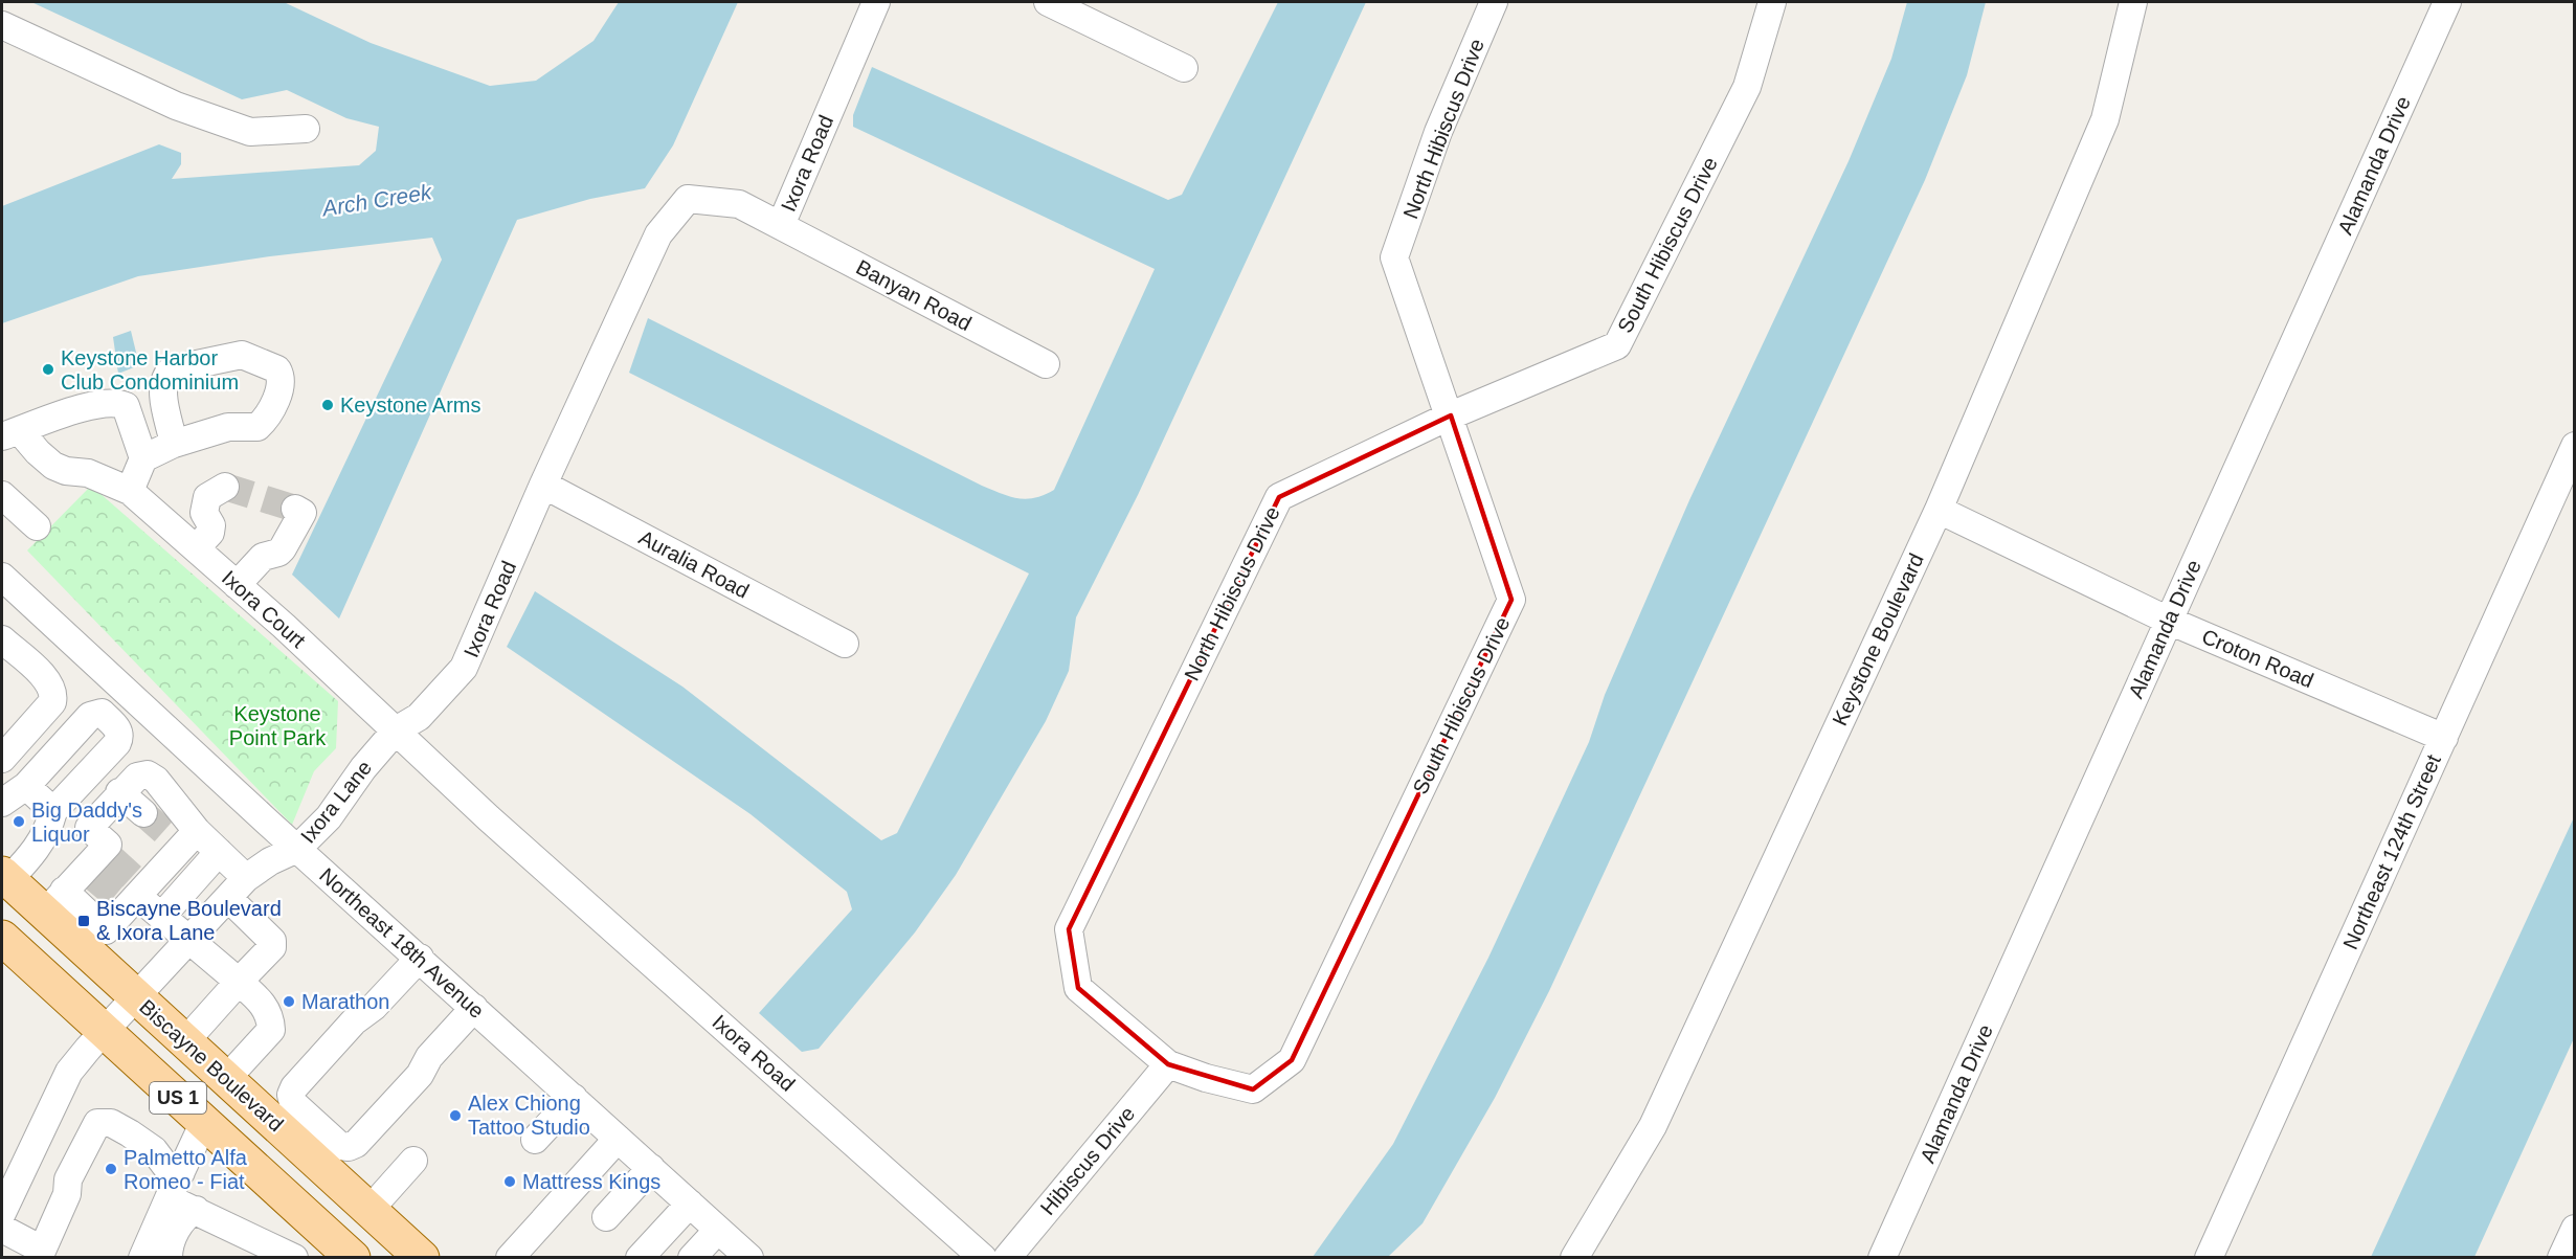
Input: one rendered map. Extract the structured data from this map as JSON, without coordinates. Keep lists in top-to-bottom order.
{
  "streets": {
    "main road": ["Biscayne Boulevard", "US 1"],
    "street": [
      "North Hibiscus Drive",
      "Ixora Road",
      "Alamanda Drive",
      "South Hibiscus Drive",
      "Banyan Road",
      "Auralia Road",
      "Ixora Court",
      "Keystone Boulevard",
      "Croton Road",
      "Ixora Lane",
      "Northeast 124th Street",
      "Northeast 18th Avenue",
      "Hibiscus Drive"
    ]
  },
  "crossings": [
    ["North Hibiscus Drive", "South Hibiscus Drive"],
    ["North Hibiscus Drive", "Hibiscus Drive"],
    ["Ixora Road", "Banyan Road"],
    ["Ixora Road", "Auralia Road"],
    ["Ixora Road", "Ixora Court"],
    ["Ixora Road", "Ixora Lane"],
    ["Alamanda Drive", "Croton Road"],
    ["South Hibiscus Drive", "Hibiscus Drive"],
    ["Ixora Court", "Ixora Lane"],
    ["Keystone Boulevard", "Croton Road"],
    ["Croton Road", "Northeast 124th Street"],
    ["Ixora Lane", "Northeast 18th Avenue"],
    ["Ixora Lane", "Biscayne Boulevard"],
    ["Ixora Lane", "US 1"]
  ],
  "water": ["Arch Creek"],
  "parks": ["Keystone Point Park"],
  "places": {
    "other": [
      "Keystone Harbor Club Condominium",
      "Keystone Arms",
      "Big Daddy's Liquor",
      "Marathon",
      "Alex Chiong Tattoo Studio",
      "Palmetto Alfa Romeo - Fiat",
      "Mattress Kings"
    ],
    "transit": ["Biscayne Boulevard & Ixora Lane"]
  }
}
